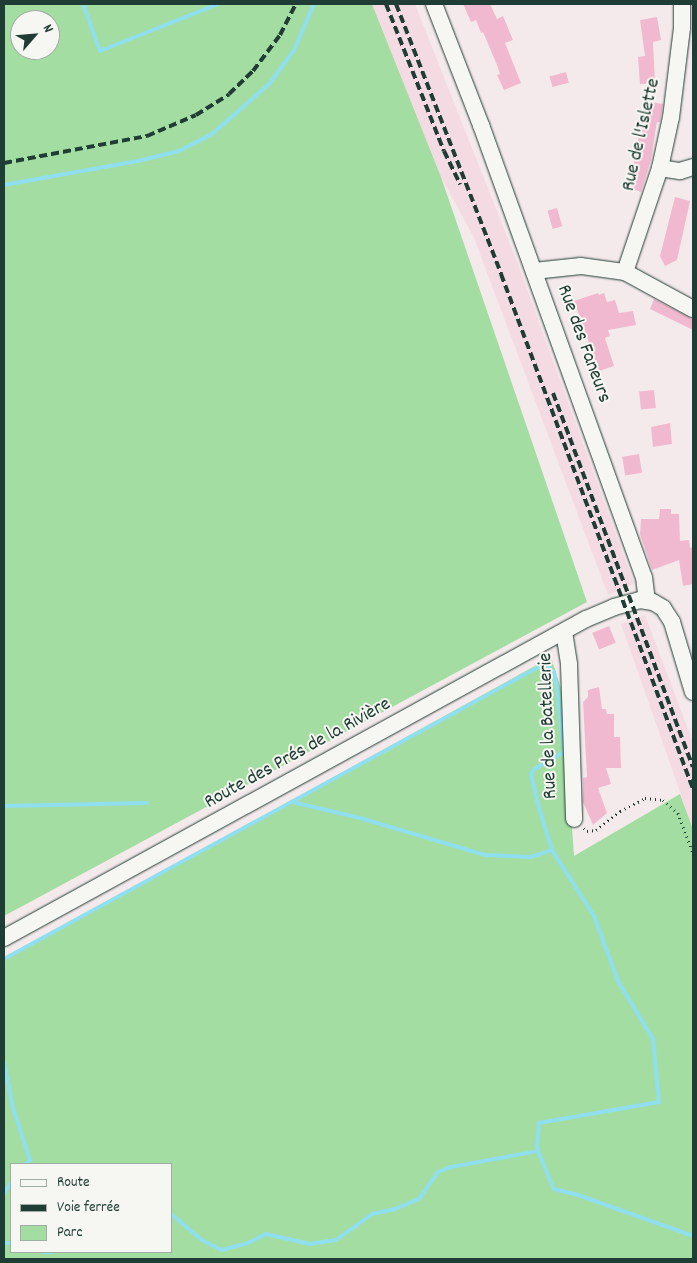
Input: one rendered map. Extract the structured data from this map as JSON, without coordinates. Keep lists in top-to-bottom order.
{
  "streets": {
    "street": [
      "Rue de l'Islette",
      "Rue des Faneurs",
      "Rue de la Batellerie",
      "Route des Prés de la Rivière"
    ]
  },
  "crossings": [
    ["Rue des Faneurs", "Route des Prés de la Rivière"],
    ["Rue de la Batellerie", "Route des Prés de la Rivière"]
  ],
  "legend": ["Route", "Voie ferrée", "Parc"],
  "north": "top right"
}
